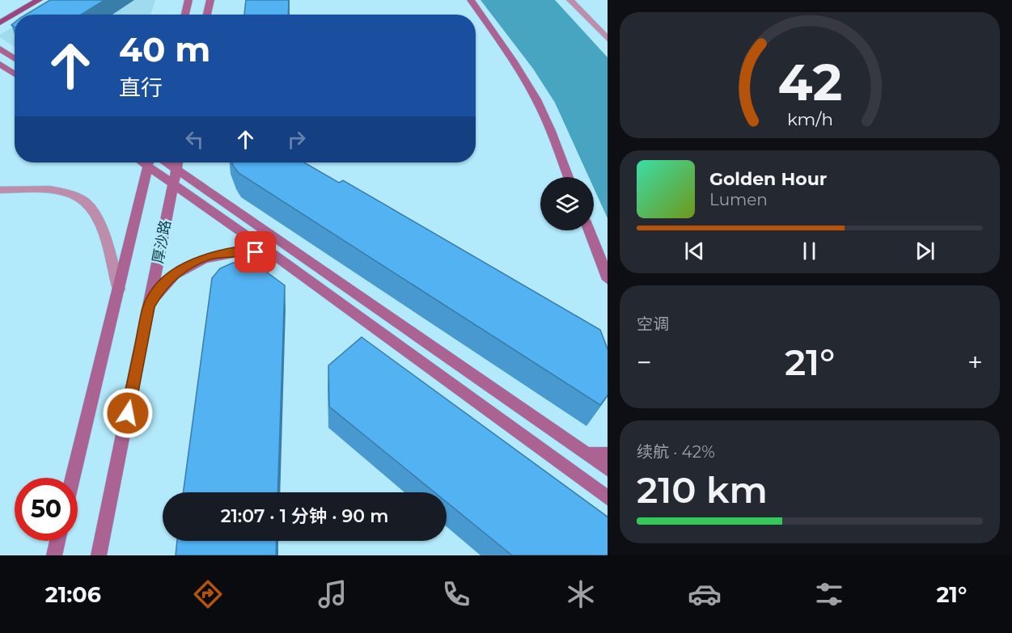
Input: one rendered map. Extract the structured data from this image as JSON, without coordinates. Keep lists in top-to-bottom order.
{
  "streets": {
    "street": ["厚沙路"]
  },
  "page": {
    "turn": ["40 m", "直行"],
    "song": ["Golden Hour", "Lumen"],
    "tile": [
      "空调",
      ["续航 · 42%", "210 km"]
    ],
    "heat": ["−", "21°", "+"],
    "limit": "50",
    "trip": "21:07 · 1 分钟 · 90 m",
    "tabs": ["21:06", "21°"],
    "gauge": ["42", "km/h"]
  }
}
